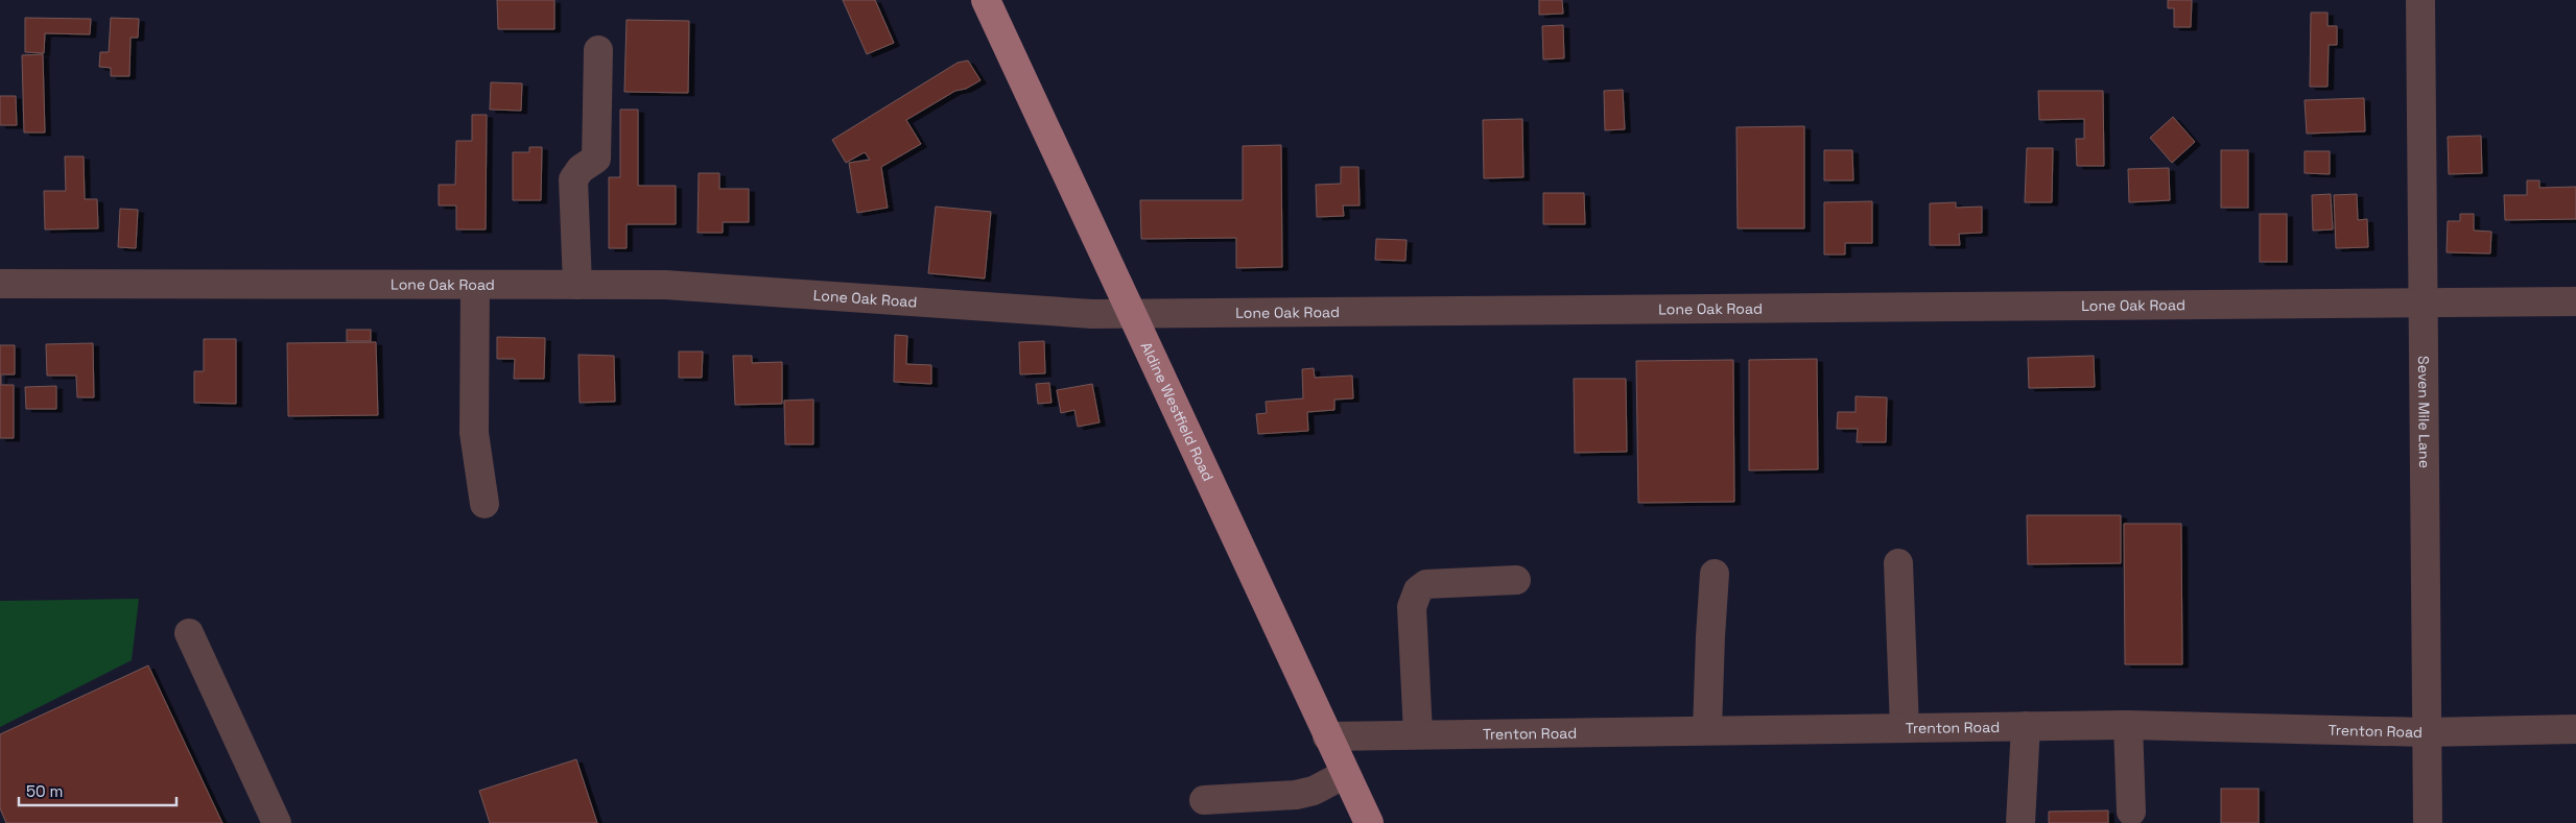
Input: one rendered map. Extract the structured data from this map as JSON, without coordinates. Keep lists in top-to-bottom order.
{
  "streets": {
    "main road": ["Aldine Westfield Road"],
    "street": ["Lone Oak Road", "Seven Mile Lane", "Trenton Road"]
  },
  "crossings": [
    ["Lone Oak Road", "Aldine Westfield Road"],
    ["Lone Oak Road", "Seven Mile Lane"],
    ["Aldine Westfield Road", "Trenton Road"],
    ["Seven Mile Lane", "Trenton Road"]
  ],
  "scale_bar": "50 m"
}
